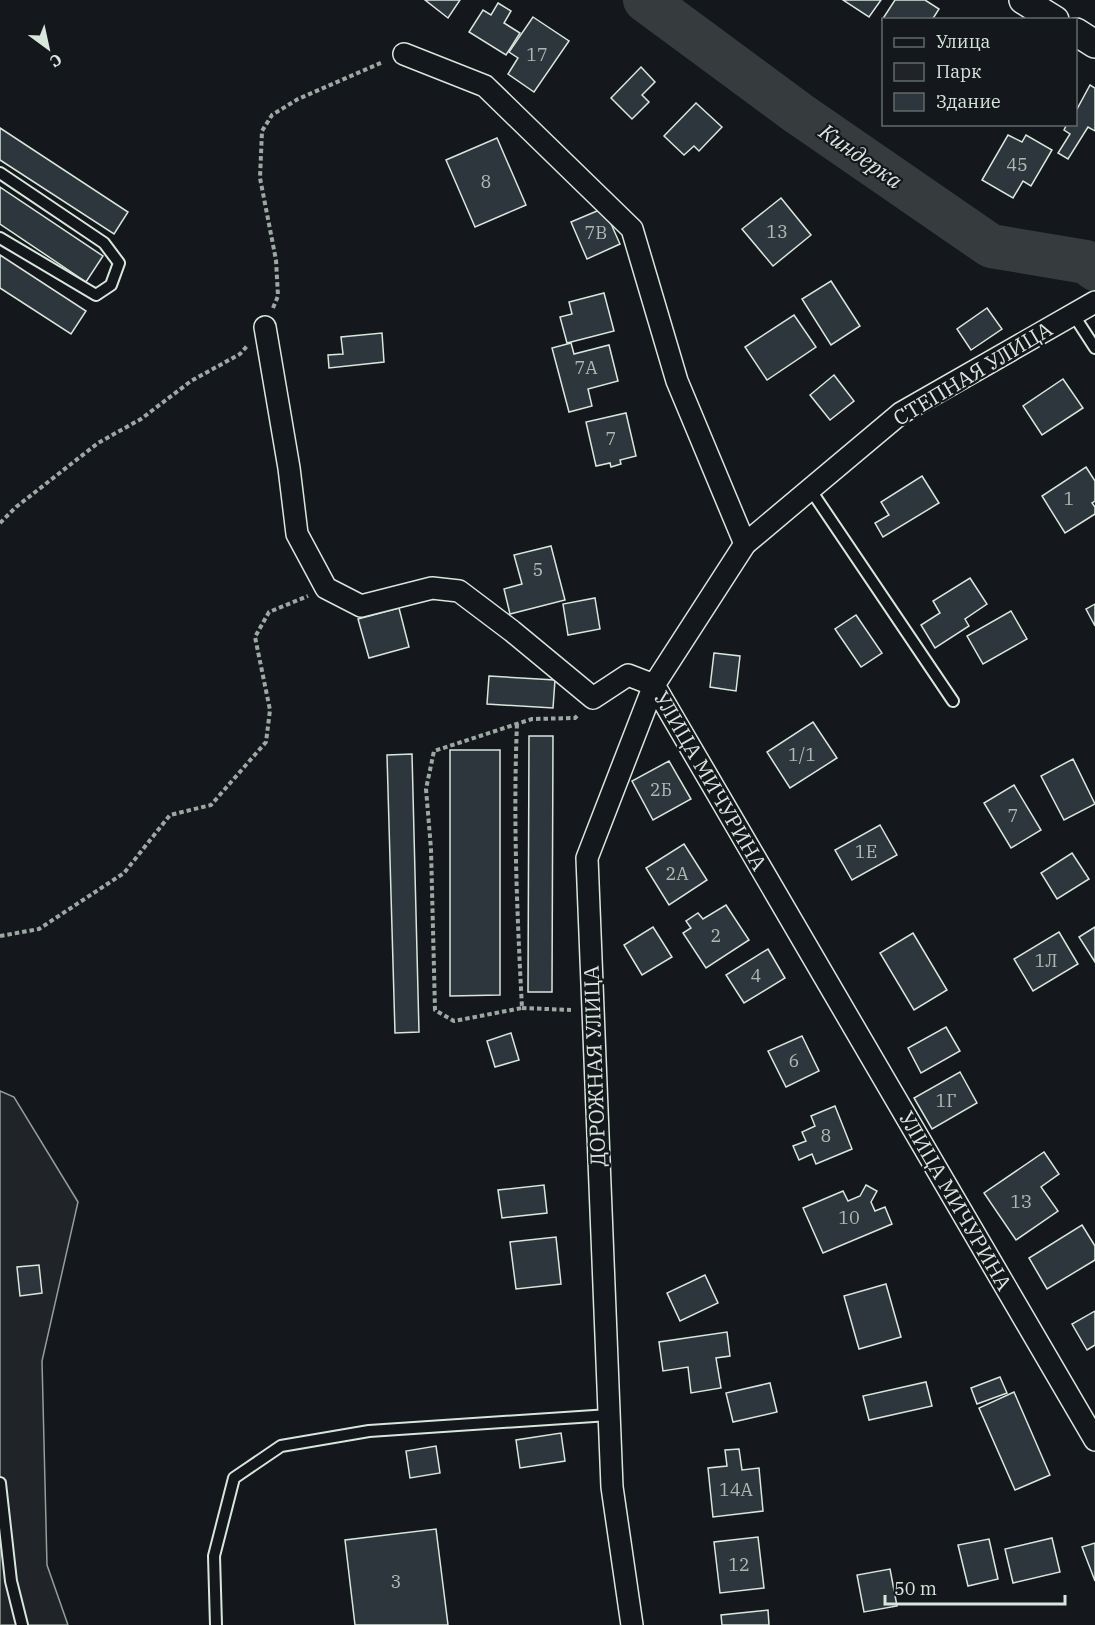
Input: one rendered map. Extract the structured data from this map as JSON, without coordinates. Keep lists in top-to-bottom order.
{
  "streets": {
    "street": ["СТЕПНАЯ УЛИЦА", "УЛИЦА МИЧУРИНА", "ДОРОЖНАЯ УЛИЦА"]
  },
  "crossings": [
    ["СТЕПНАЯ УЛИЦА", "ДОРОЖНАЯ УЛИЦА"],
    ["УЛИЦА МИЧУРИНА", "ДОРОЖНАЯ УЛИЦА"]
  ],
  "water": ["Киндерка"],
  "house_numbers": [
    "17",
    "45",
    "8",
    "13",
    "7В",
    "7А",
    "7",
    "1",
    "5",
    "1/1",
    "2Б",
    "7",
    "1Е",
    "2А",
    "2",
    "1Л",
    "4",
    "6",
    "1Г",
    "8",
    "1З",
    "10",
    "14А",
    "12",
    "3"
  ],
  "legend": ["Улица", "Парк", "Здание"],
  "scale_bar": "50 m",
  "north": "bottom right"
}
